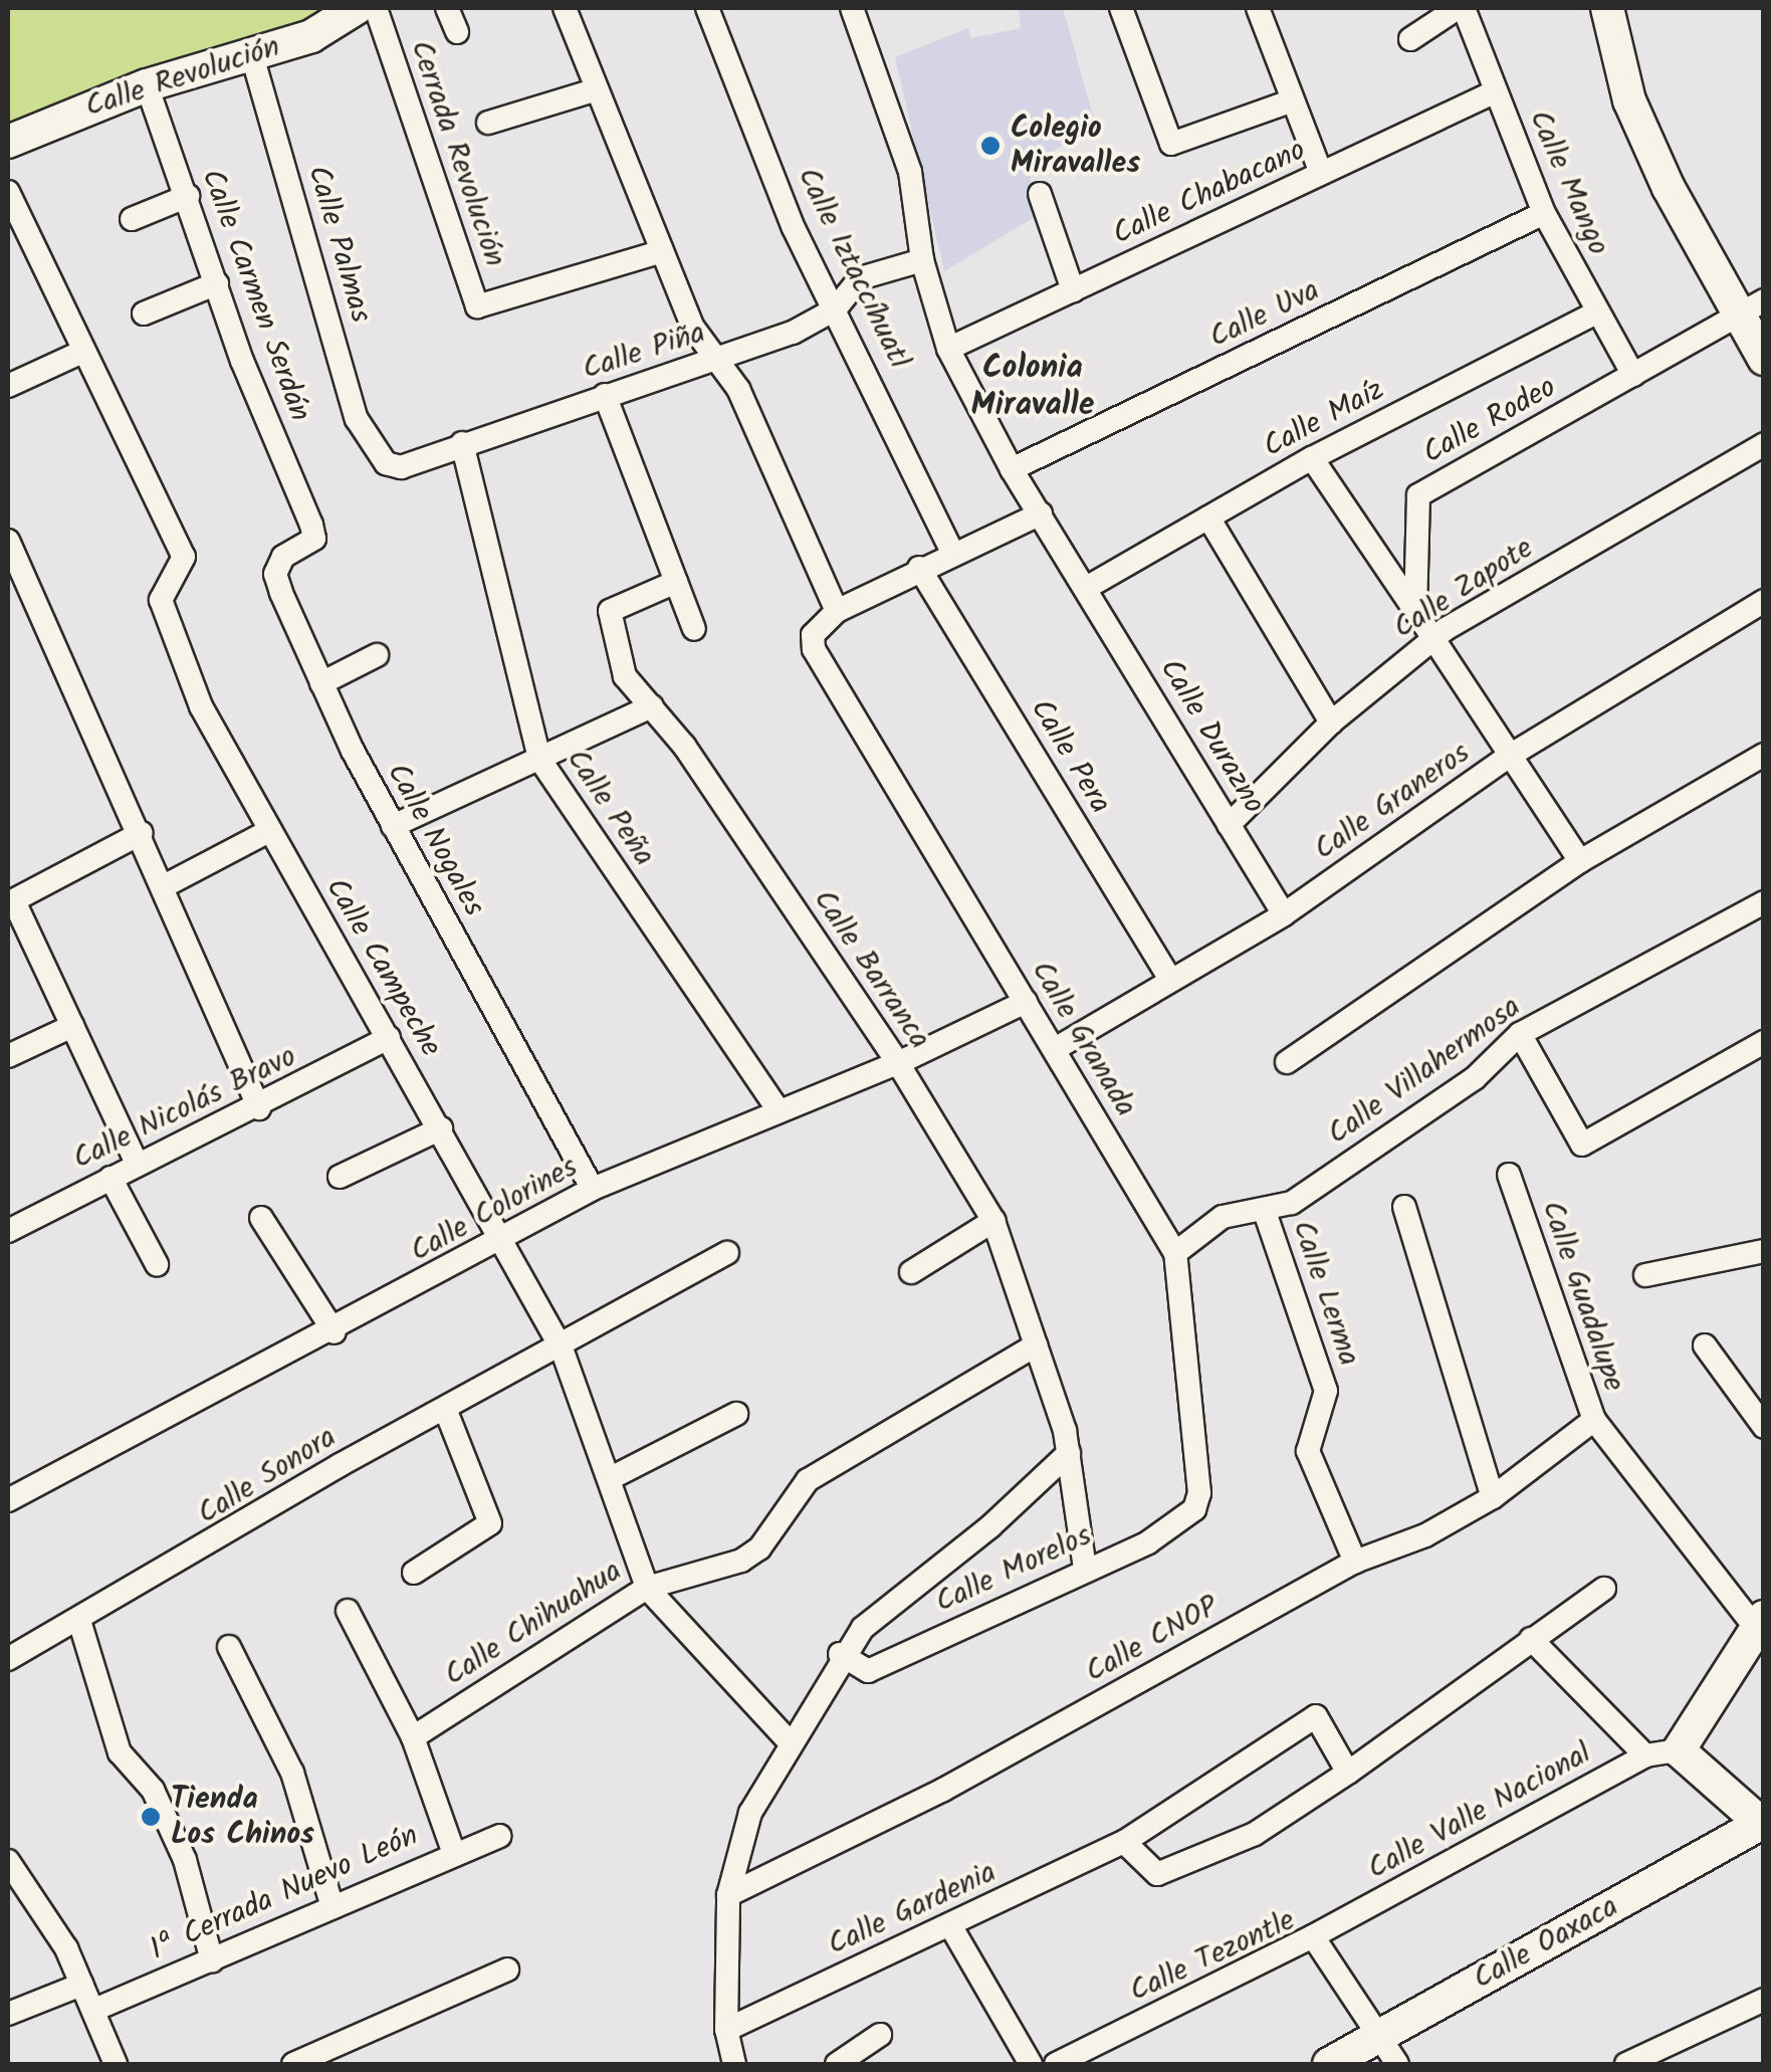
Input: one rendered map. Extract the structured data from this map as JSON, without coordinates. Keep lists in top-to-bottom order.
{
  "streets": {
    "street": [
      "Calle Revolución",
      "Cerrada Revolución",
      "Calle Mango",
      "Calle Chabacano",
      "Calle Palmas",
      "Calle Iztaccíhuatl",
      "Calle Carmen Serdán",
      "Calle Uva",
      "Calle Piña",
      "Calle Maíz",
      "Calle Rodeo",
      "Calle Zapote",
      "Calle Durazno",
      "Calle Pera",
      "Calle Graneros",
      "Calle Peña",
      "Calle Nogales",
      "Calle Campeche",
      "Calle Barranca",
      "Calle Granada",
      "Calle Villahermosa",
      "Calle Nicolás Bravo",
      "Calle Colorines",
      "Calle Lerma",
      "Calle Guadalupe",
      "Calle Sonora",
      "Calle Morelos",
      "Calle Chihuahua",
      "Calle CNOP",
      "Calle Valle Nacional",
      "1ª Cerrada Nuevo León",
      "Calle Gardenia",
      "Calle Oaxaca",
      "Calle Tezontle"
    ]
  },
  "crossings": [
    ["Calle Revolución", "Calle Palmas"],
    ["Calle Revolución", "Calle Carmen Serdán"],
    ["Calle Mango", "Calle Chabacano"],
    ["Calle Mango", "Calle Uva"],
    ["Calle Mango", "Calle Maíz"],
    ["Calle Mango", "Calle Rodeo"],
    ["Calle Chabacano", "Calle Durazno"],
    ["Calle Palmas", "Calle Piña"],
    ["Calle Iztaccíhuatl", "Calle Piña"],
    ["Calle Carmen Serdán", "Calle Nogales"],
    ["Calle Uva", "Calle Durazno"],
    ["Calle Piña", "Calle Durazno"],
    ["Calle Piña", "Calle Peña"],
    ["Calle Maíz", "Calle Durazno"],
    ["Calle Zapote", "Calle Durazno"],
    ["Calle Durazno", "Calle Graneros"],
    ["Calle Pera", "Calle Graneros"],
    ["Calle Graneros", "Calle Granada"],
    ["Calle Peña", "Calle Colorines"],
    ["Calle Nogales", "Calle Colorines"],
    ["Calle Campeche", "Calle Nicolás Bravo"],
    ["Calle Campeche", "Calle Colorines"],
    ["Calle Campeche", "Calle Sonora"],
    ["Calle Campeche", "Calle Chihuahua"],
    ["Calle Barranca", "Calle Colorines"],
    ["Calle Barranca", "Calle Morelos"],
    ["Calle Barranca", "Calle Chihuahua"],
    ["Calle Granada", "Calle Villahermosa"],
    ["Calle Granada", "Calle Colorines"],
    ["Calle Granada", "Calle Morelos"],
    ["Calle Villahermosa", "Calle Lerma"],
    ["Calle Lerma", "Calle CNOP"],
    ["Calle Guadalupe", "Calle CNOP"],
    ["Calle Valle Nacional", "Calle Tezontle"],
    ["Calle Oaxaca", "Calle Tezontle"]
  ],
  "districts": ["Colonia Miravalle"],
  "places": ["Colegio Miravalles", "Tienda Los Chinos"]
}
